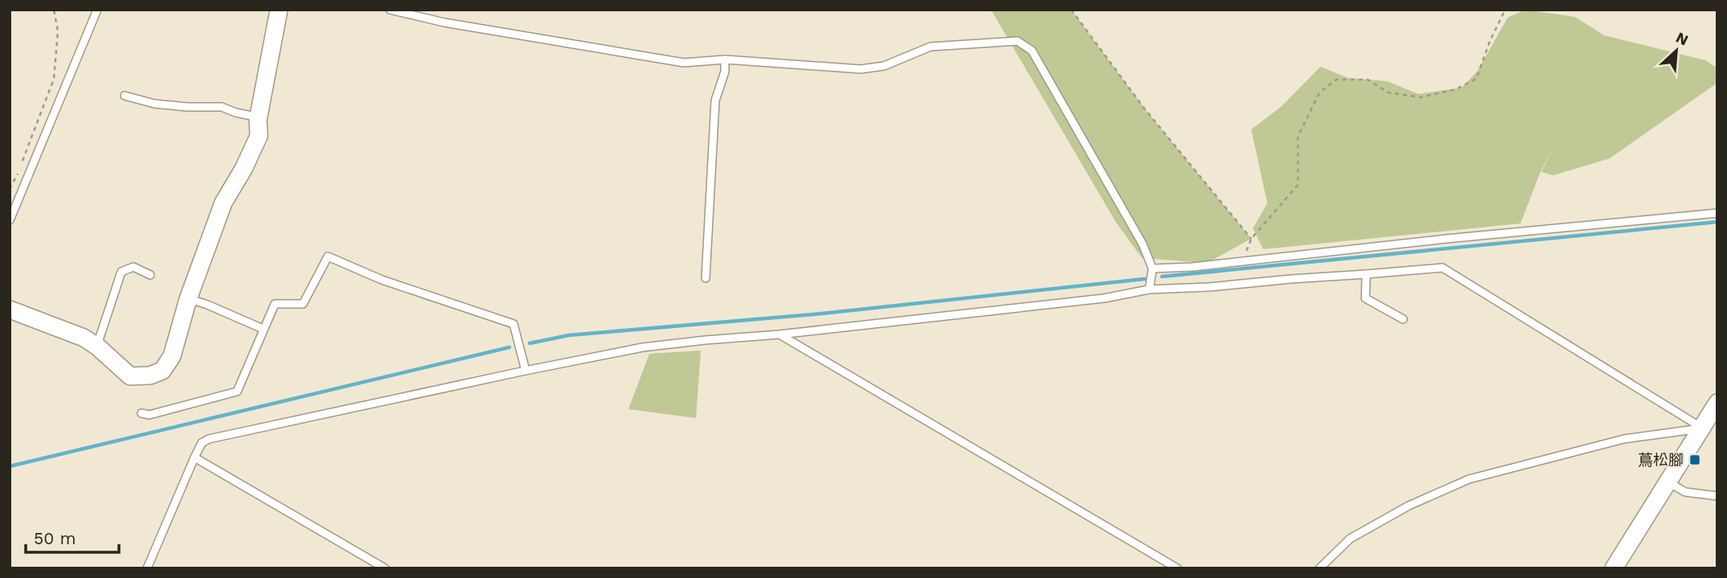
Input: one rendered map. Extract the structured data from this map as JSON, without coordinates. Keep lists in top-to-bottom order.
{
  "places": {
    "transit": ["蔦松腳"]
  },
  "scale_bar": "50 m",
  "north": "top right"
}
